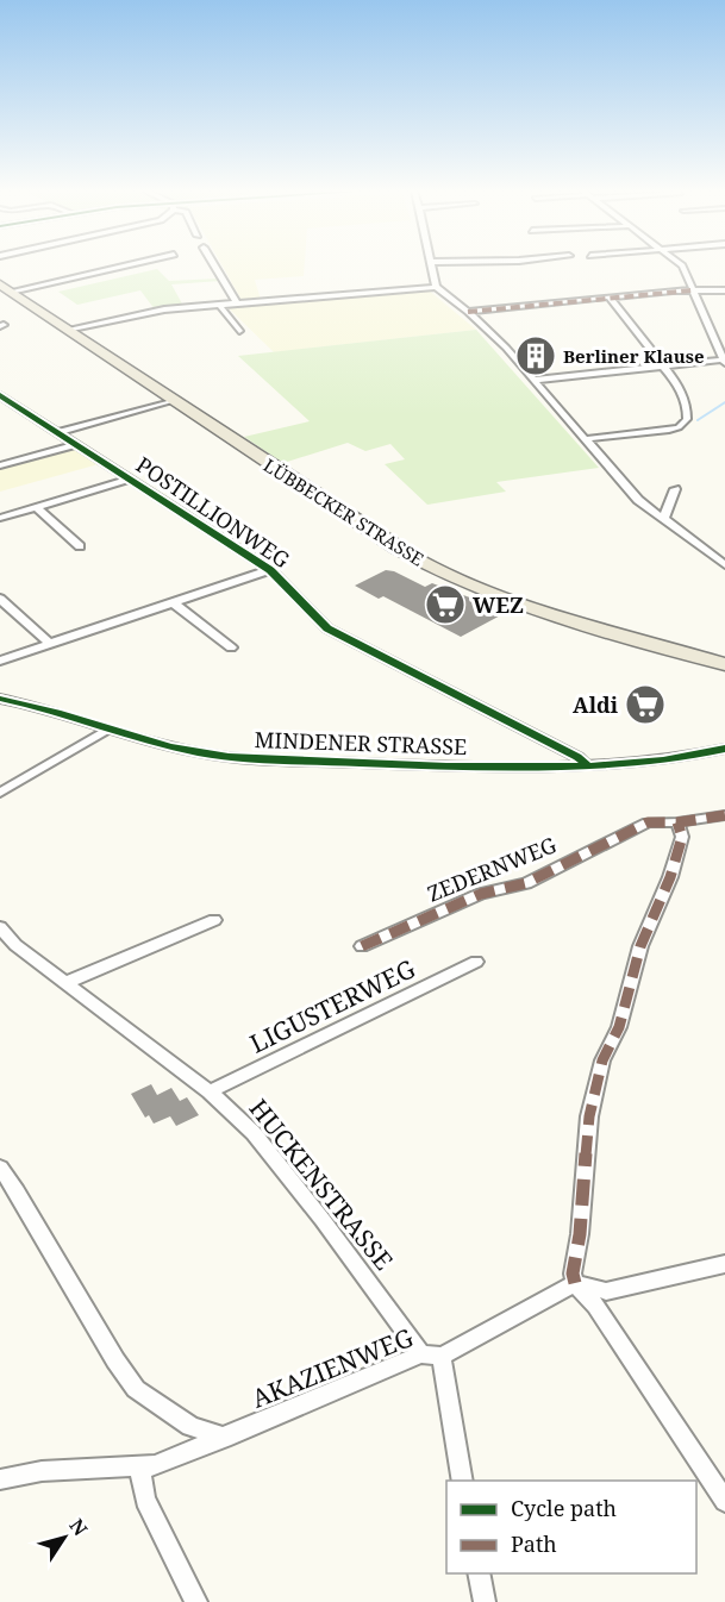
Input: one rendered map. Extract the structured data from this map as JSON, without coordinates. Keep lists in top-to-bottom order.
{
  "streets": {
    "main road": ["LÜBBECKER STRASSE"],
    "street": [
      "POSTILLIONWEG",
      "MINDENER STRASSE",
      "ZEDERNWEG",
      "LIGUSTERWEG",
      "HUCKENSTRASSE",
      "AKAZIENWEG"
    ]
  },
  "crossings": [
    ["POSTILLIONWEG", "MINDENER STRASSE"],
    ["LIGUSTERWEG", "HUCKENSTRASSE"],
    ["HUCKENSTRASSE", "AKAZIENWEG"]
  ],
  "places": {
    "building": ["Berliner Klause"],
    "supermarket": ["WEZ", "Aldi"]
  },
  "legend": ["Cycle path", "Path"],
  "north": "top right"
}
